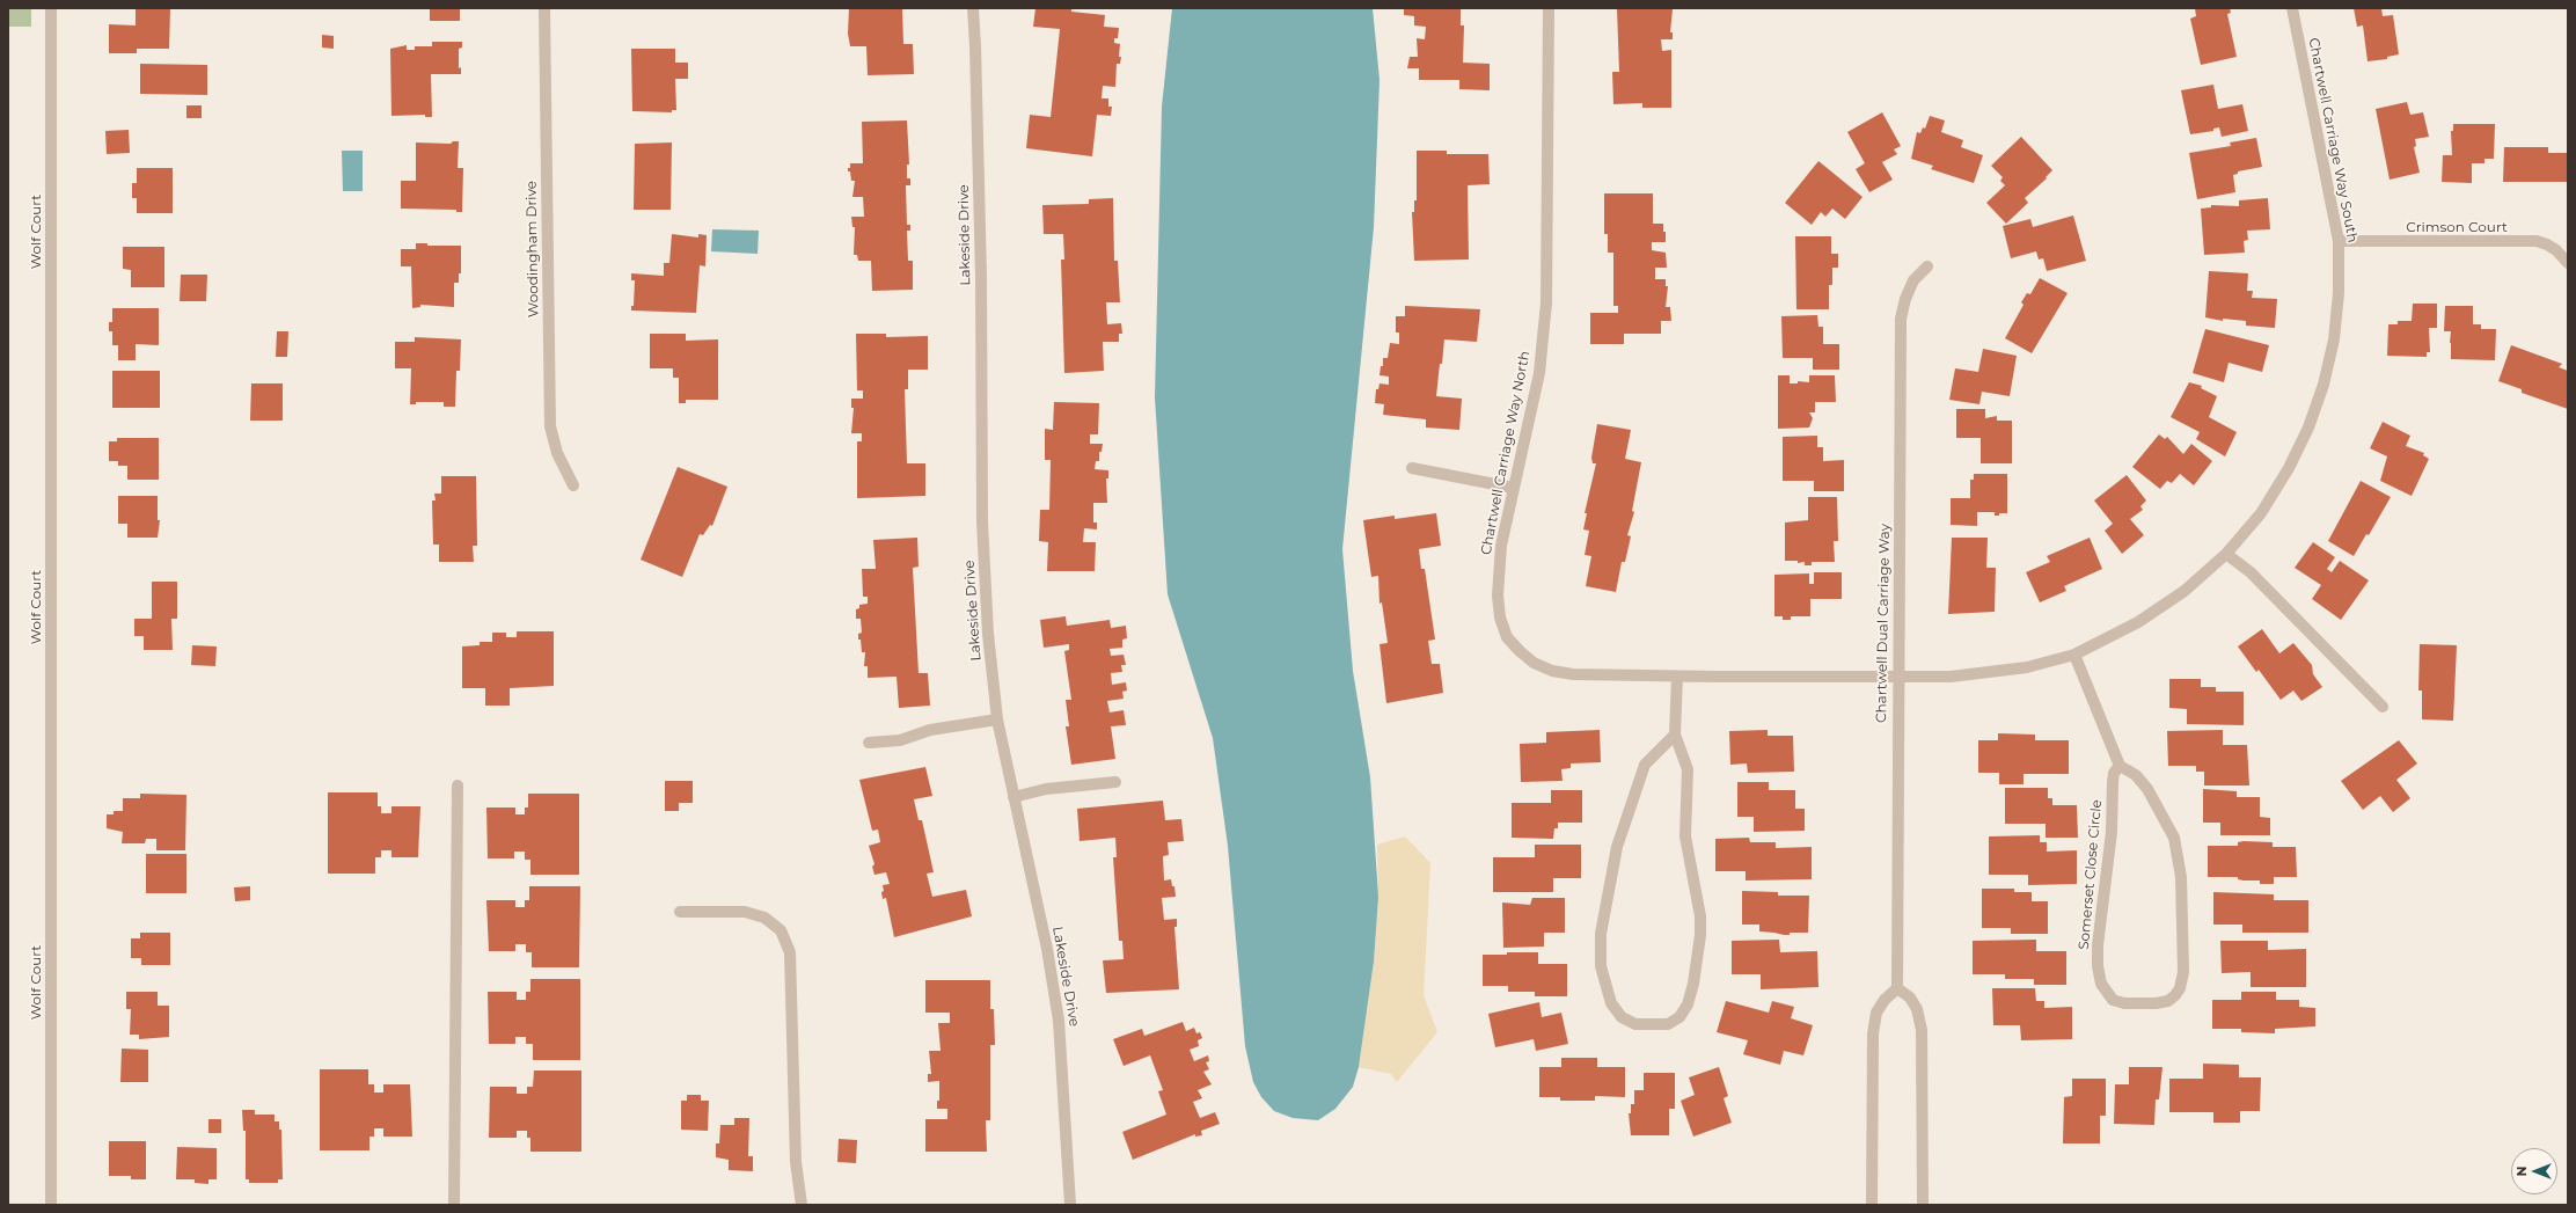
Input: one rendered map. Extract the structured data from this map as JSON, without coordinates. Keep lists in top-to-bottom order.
{
  "streets": {
    "street": [
      "Chartwell Carriage Way South",
      "Crimson Court",
      "Wolf Court",
      "Lakeside Drive",
      "Woodingham Drive",
      "Chartwell Carriage Way North",
      "Chartwell Dual Carriage Way",
      "Somerset Close Circle"
    ]
  },
  "crossings": [
    ["Chartwell Carriage Way South", "Crimson Court"],
    ["Chartwell Carriage Way South", "Chartwell Carriage Way North"],
    ["Chartwell Carriage Way South", "Chartwell Dual Carriage Way"],
    ["Chartwell Carriage Way North", "Chartwell Dual Carriage Way"]
  ],
  "north": "left"
}
